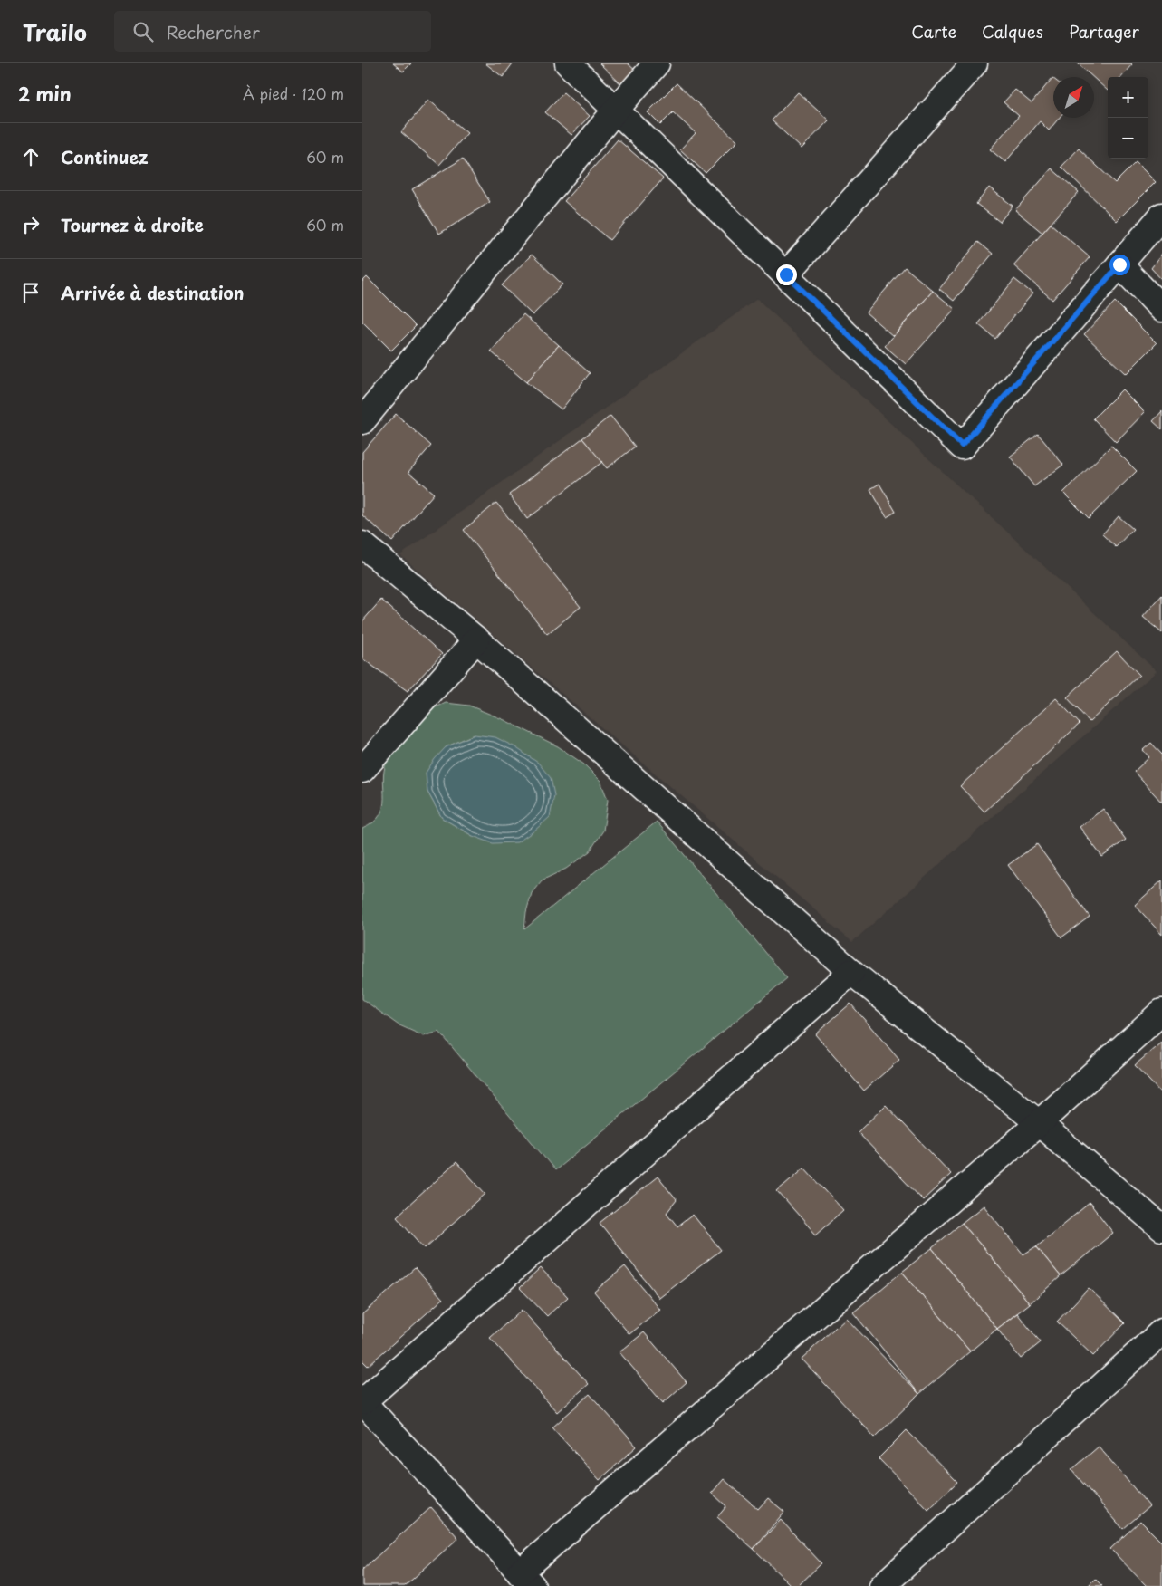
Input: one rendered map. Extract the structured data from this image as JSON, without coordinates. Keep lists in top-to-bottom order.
{
  "north": "top right",
  "page": {
    "header": "Trailo",
    "search": "Rechercher",
    "nav": ["Carte", "Calques", "Partager"],
    "heading": ["2 min", "À pied · 120 m"],
    "map_buttons": ["+", "−"],
    "list": [
      ["Continuez", "60 m"],
      ["Tournez à droite", "60 m"],
      "Arrivée à destination"
    ]
  }
}
